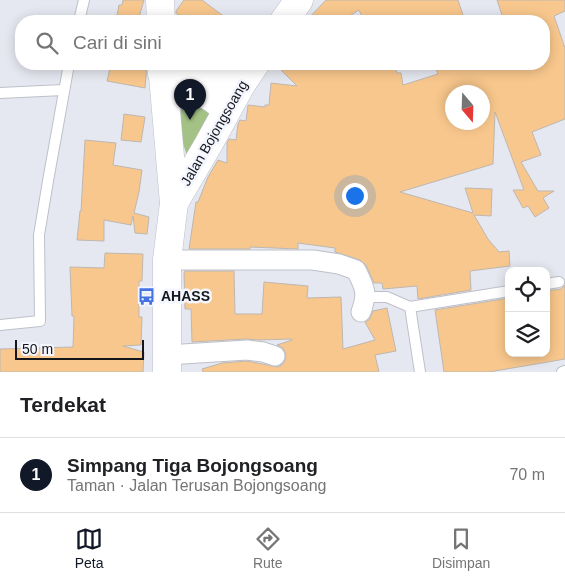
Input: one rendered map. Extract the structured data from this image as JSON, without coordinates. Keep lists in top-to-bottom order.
{
  "streets": {
    "main road": ["Jalan Bojongsoang"]
  },
  "places": {
    "bus stop": ["AHASS"]
  },
  "scale_bar": "50 m",
  "north": "bottom",
  "page": {
    "search": "Cari di sini",
    "pins": "1",
    "scale": "50 m",
    "heading": "Terdekat",
    "list": [
      {
        "mark": "1",
        "name": "Simpang Tiga Bojongsoang",
        "note": "Taman · Jalan Terusan Bojongsoang",
        "value": "70 m"
      }
    ],
    "nav": ["Peta", "Rute", "Disimpan"]
  }
}
